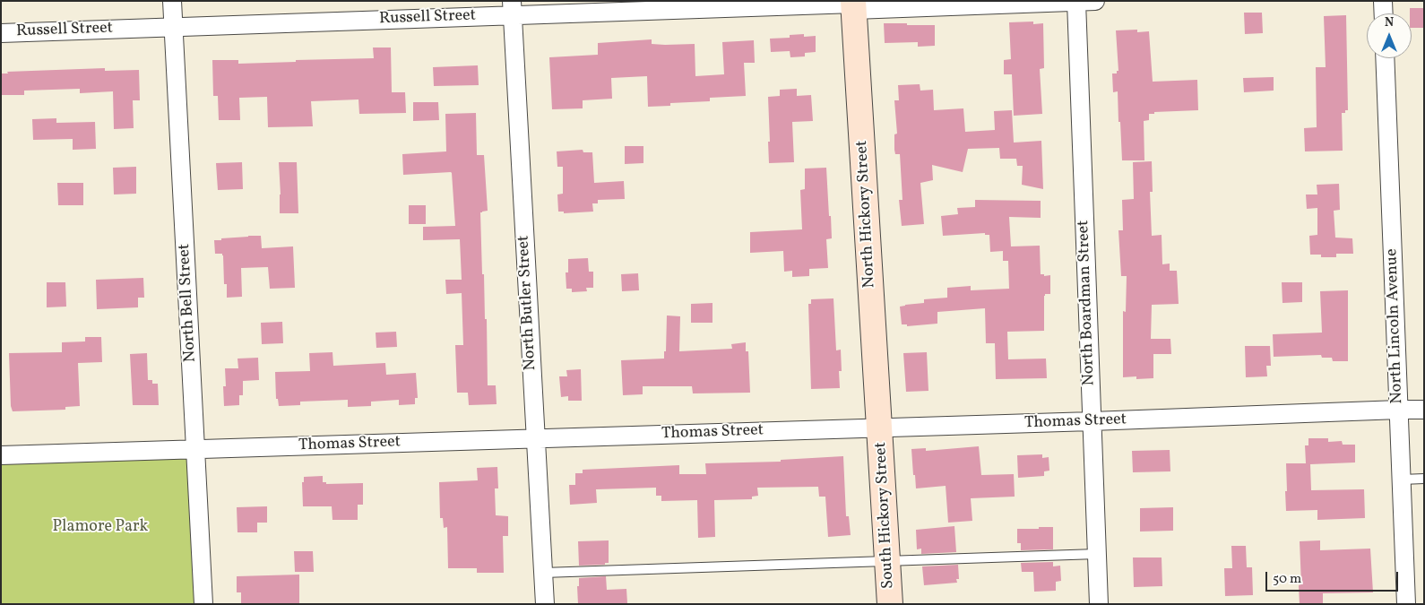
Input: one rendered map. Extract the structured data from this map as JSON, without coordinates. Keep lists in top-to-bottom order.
{
  "streets": {
    "street": [
      "Russell Street",
      "North Hickory Street",
      "North Bell Street",
      "North Butler Street",
      "North Boardman Street",
      "North Lincoln Avenue",
      "Thomas Street",
      "South Hickory Street"
    ]
  },
  "crossings": [
    ["Russell Street", "North Hickory Street"],
    ["Russell Street", "North Bell Street"],
    ["Russell Street", "North Butler Street"],
    ["Russell Street", "North Boardman Street"],
    ["North Hickory Street", "Thomas Street"],
    ["North Hickory Street", "South Hickory Street"],
    ["North Bell Street", "Thomas Street"],
    ["North Butler Street", "Thomas Street"],
    ["North Boardman Street", "Thomas Street"],
    ["North Lincoln Avenue", "Thomas Street"],
    ["Thomas Street", "South Hickory Street"]
  ],
  "parks": ["Plamore Park"],
  "scale_bar": "50 m",
  "north": "top"
}
